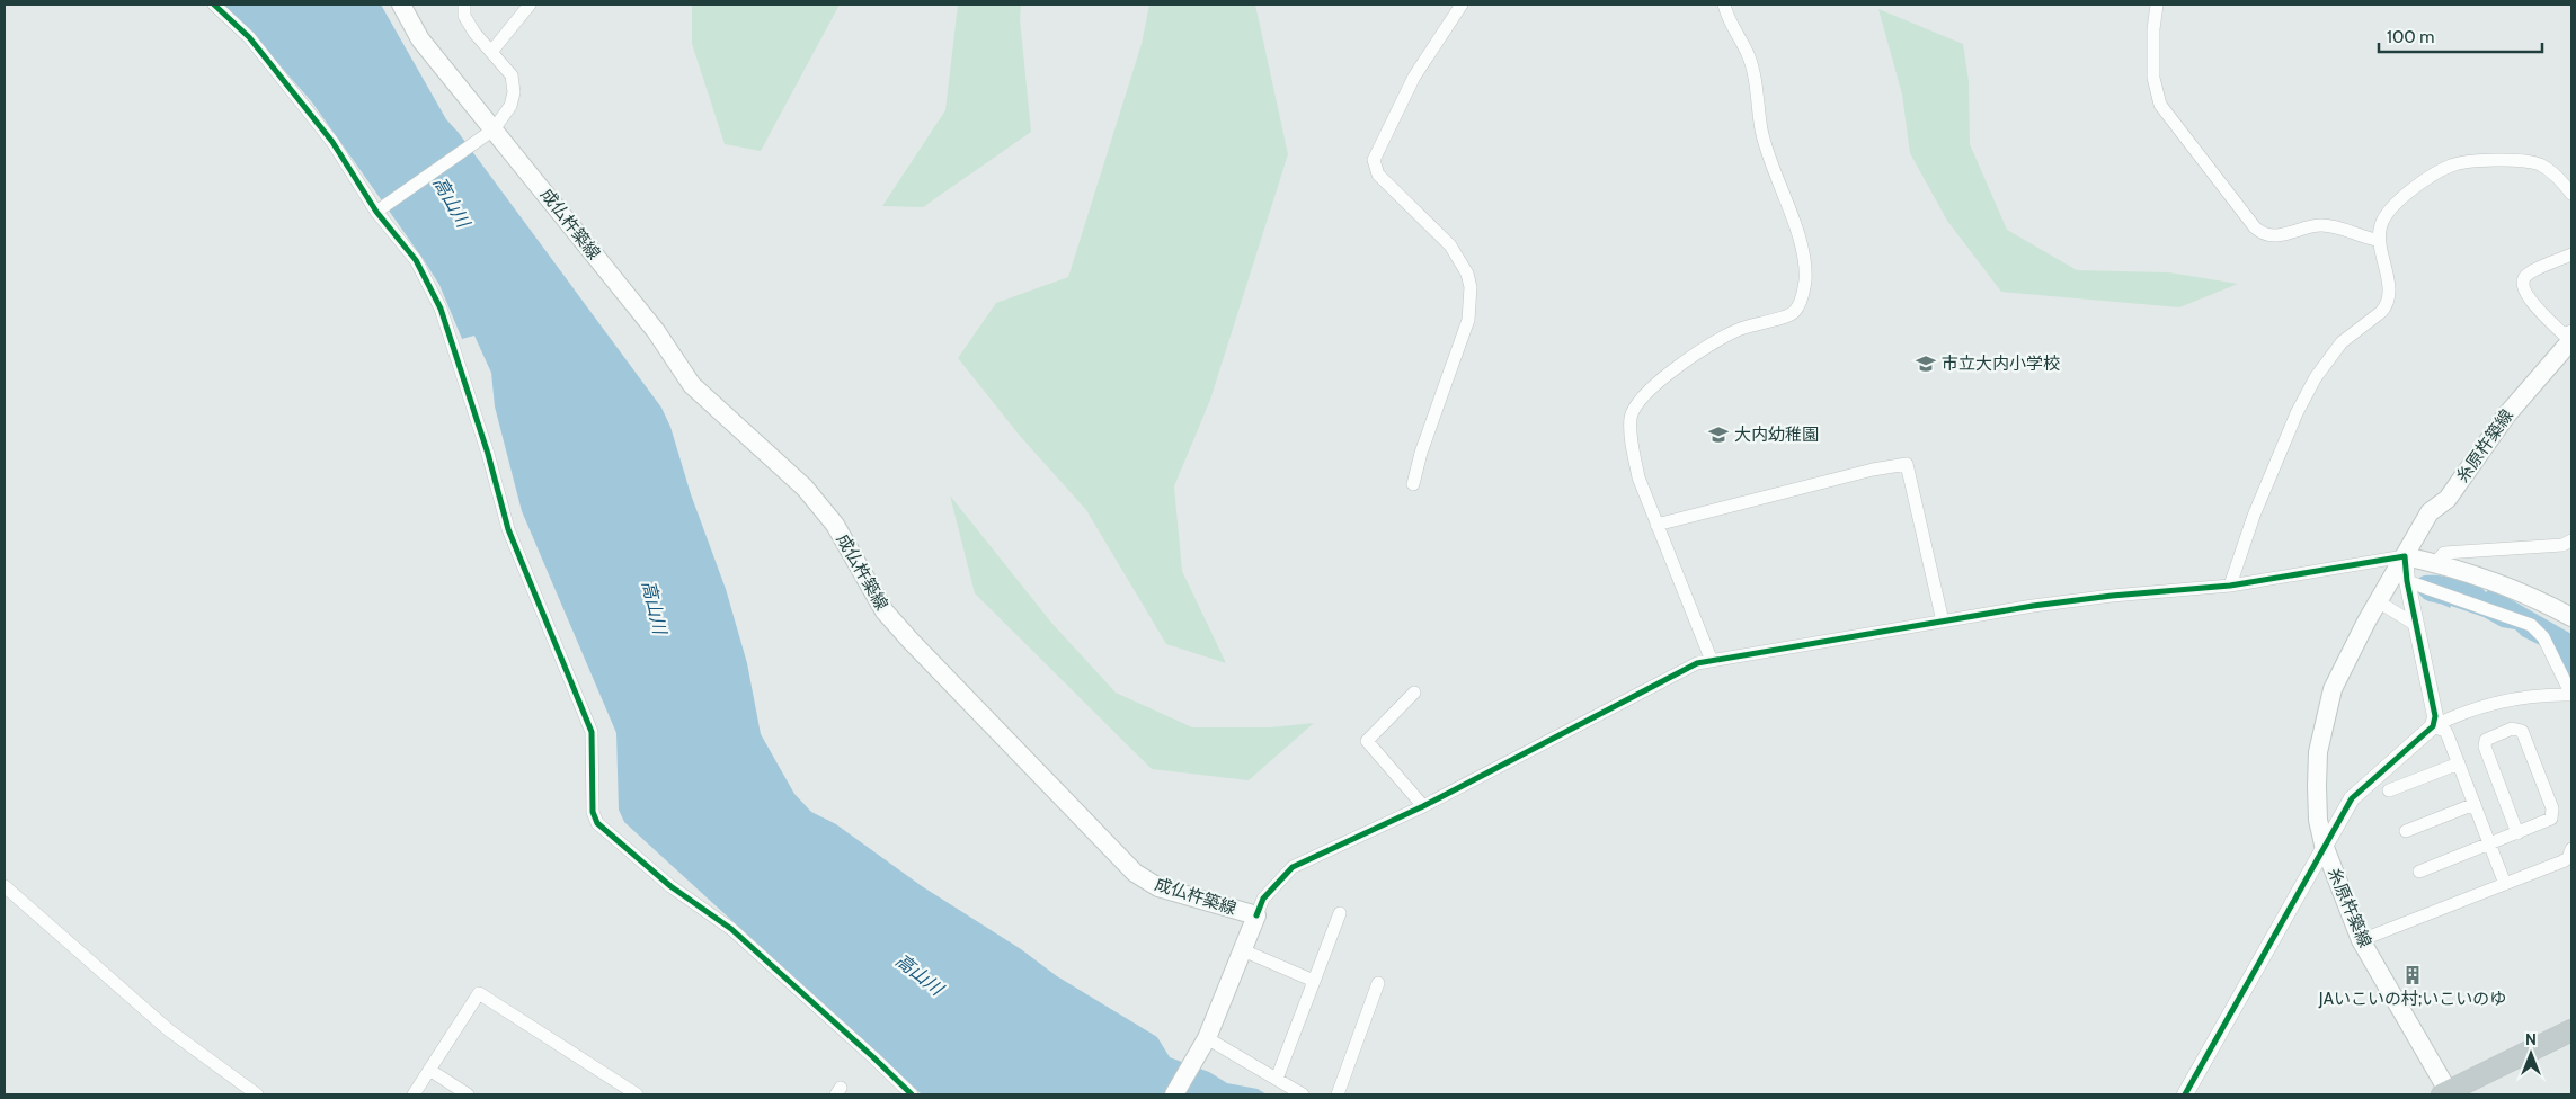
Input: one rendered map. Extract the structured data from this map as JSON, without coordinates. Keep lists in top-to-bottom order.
{
  "streets": {
    "main road": ["成仏杵築線", "糸原杵築線"]
  },
  "water": ["高山川"],
  "places": {
    "school or university": ["市立大内小学校", "大内幼稚園"],
    "building": ["JAいこいの村;いこいのゆ"]
  },
  "scale_bar": "100 m",
  "north": "top"
}
